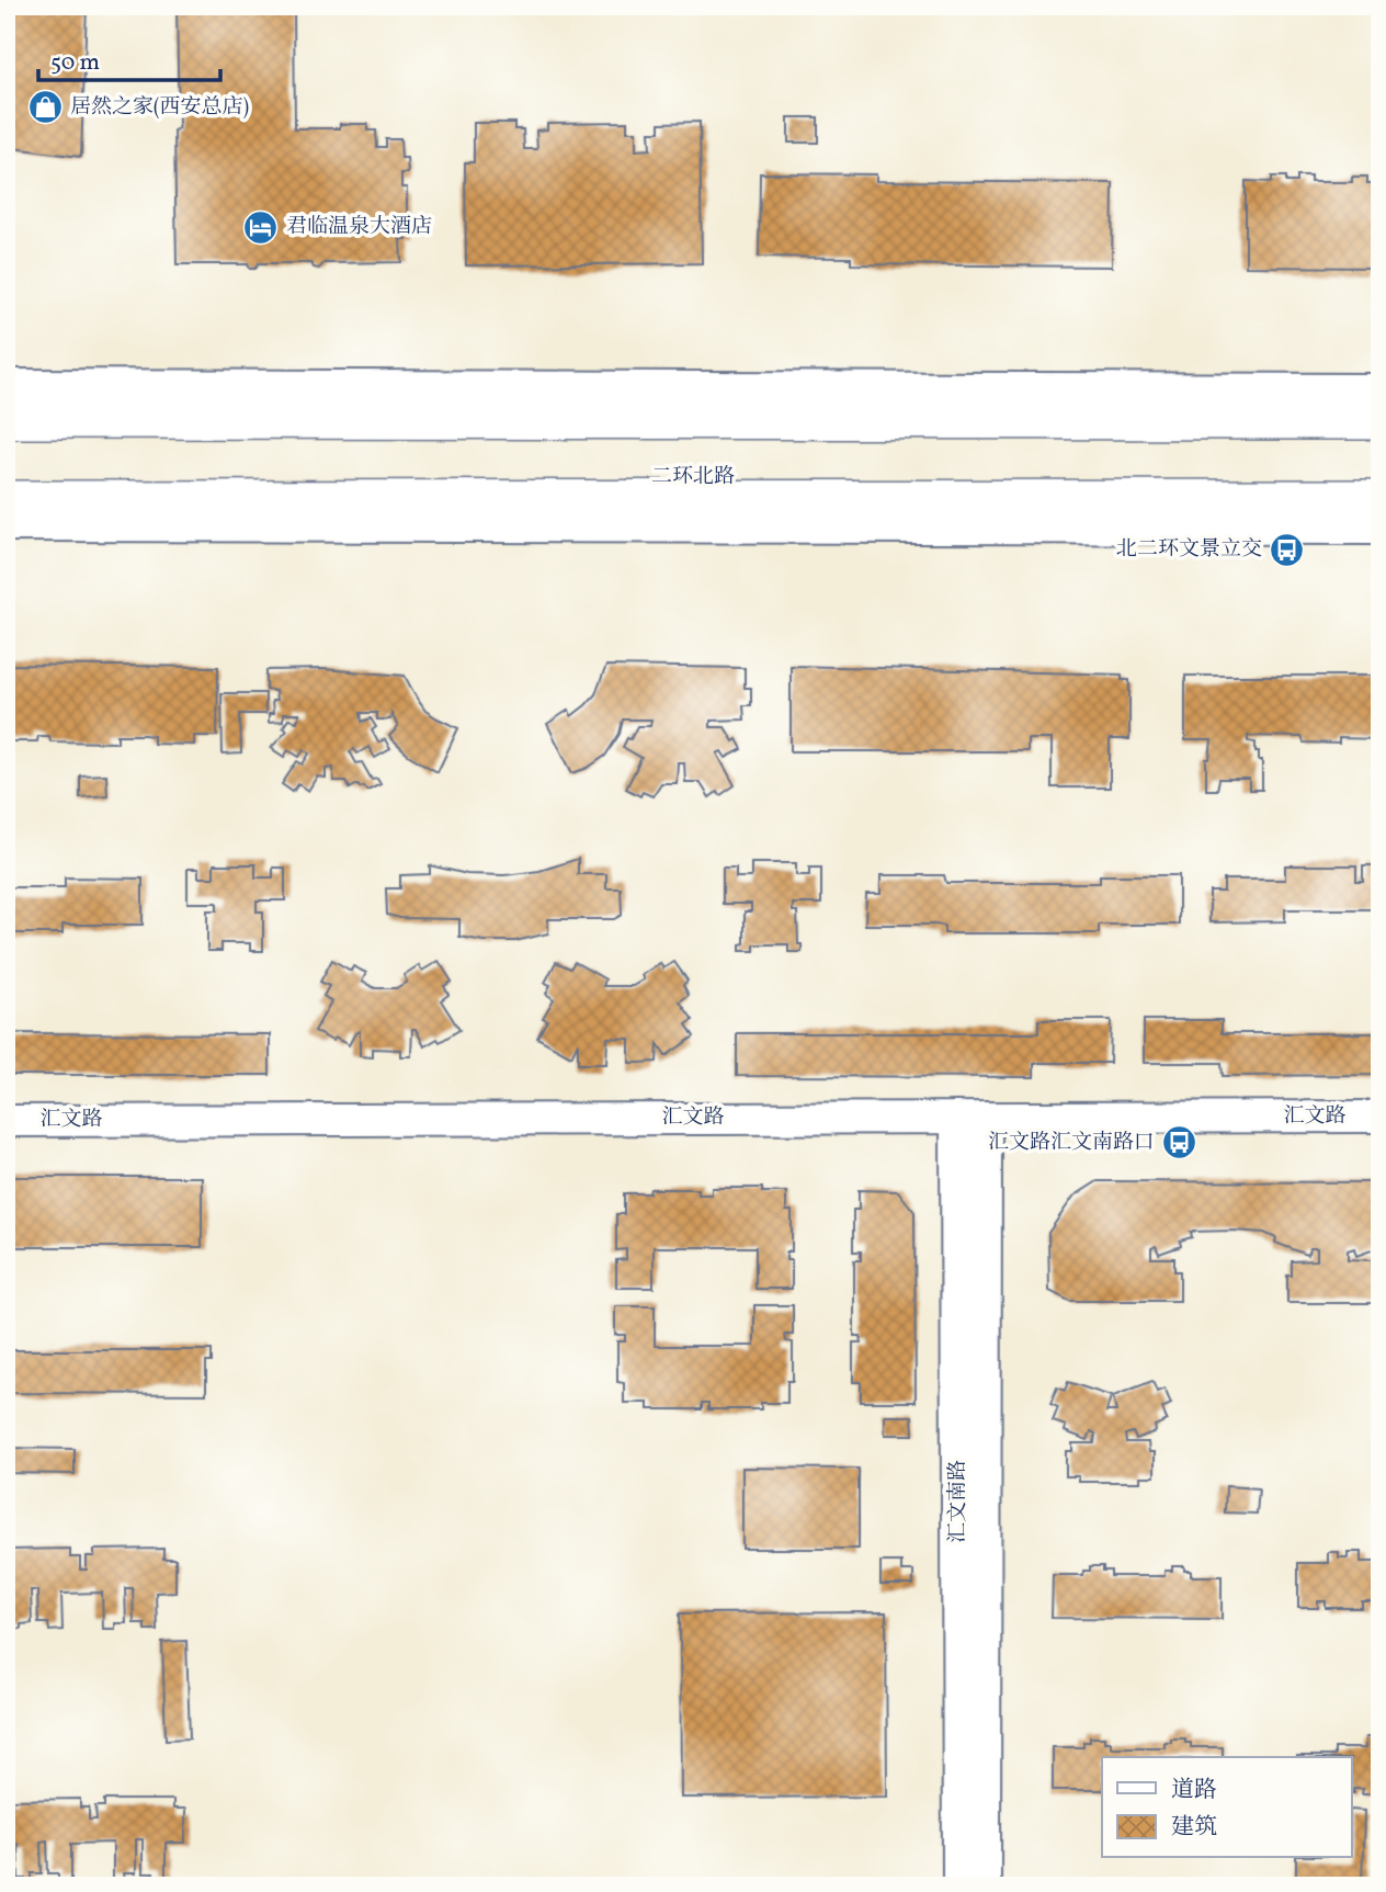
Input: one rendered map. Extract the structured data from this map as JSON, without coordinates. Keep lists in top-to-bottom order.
{
  "streets": {
    "highway": ["二环北路"],
    "street": ["汇文路", "汇文南路"]
  },
  "crossings": [
    ["汇文路", "汇文南路"]
  ],
  "places": {
    "shop": ["居然之家(西安总店)"],
    "hotel": ["君临温泉大酒店"],
    "bus stop": ["北二环文景立交", "汇文路汇文南路口"]
  },
  "legend": ["道路", "建筑"],
  "scale_bar": "50 m"
}
